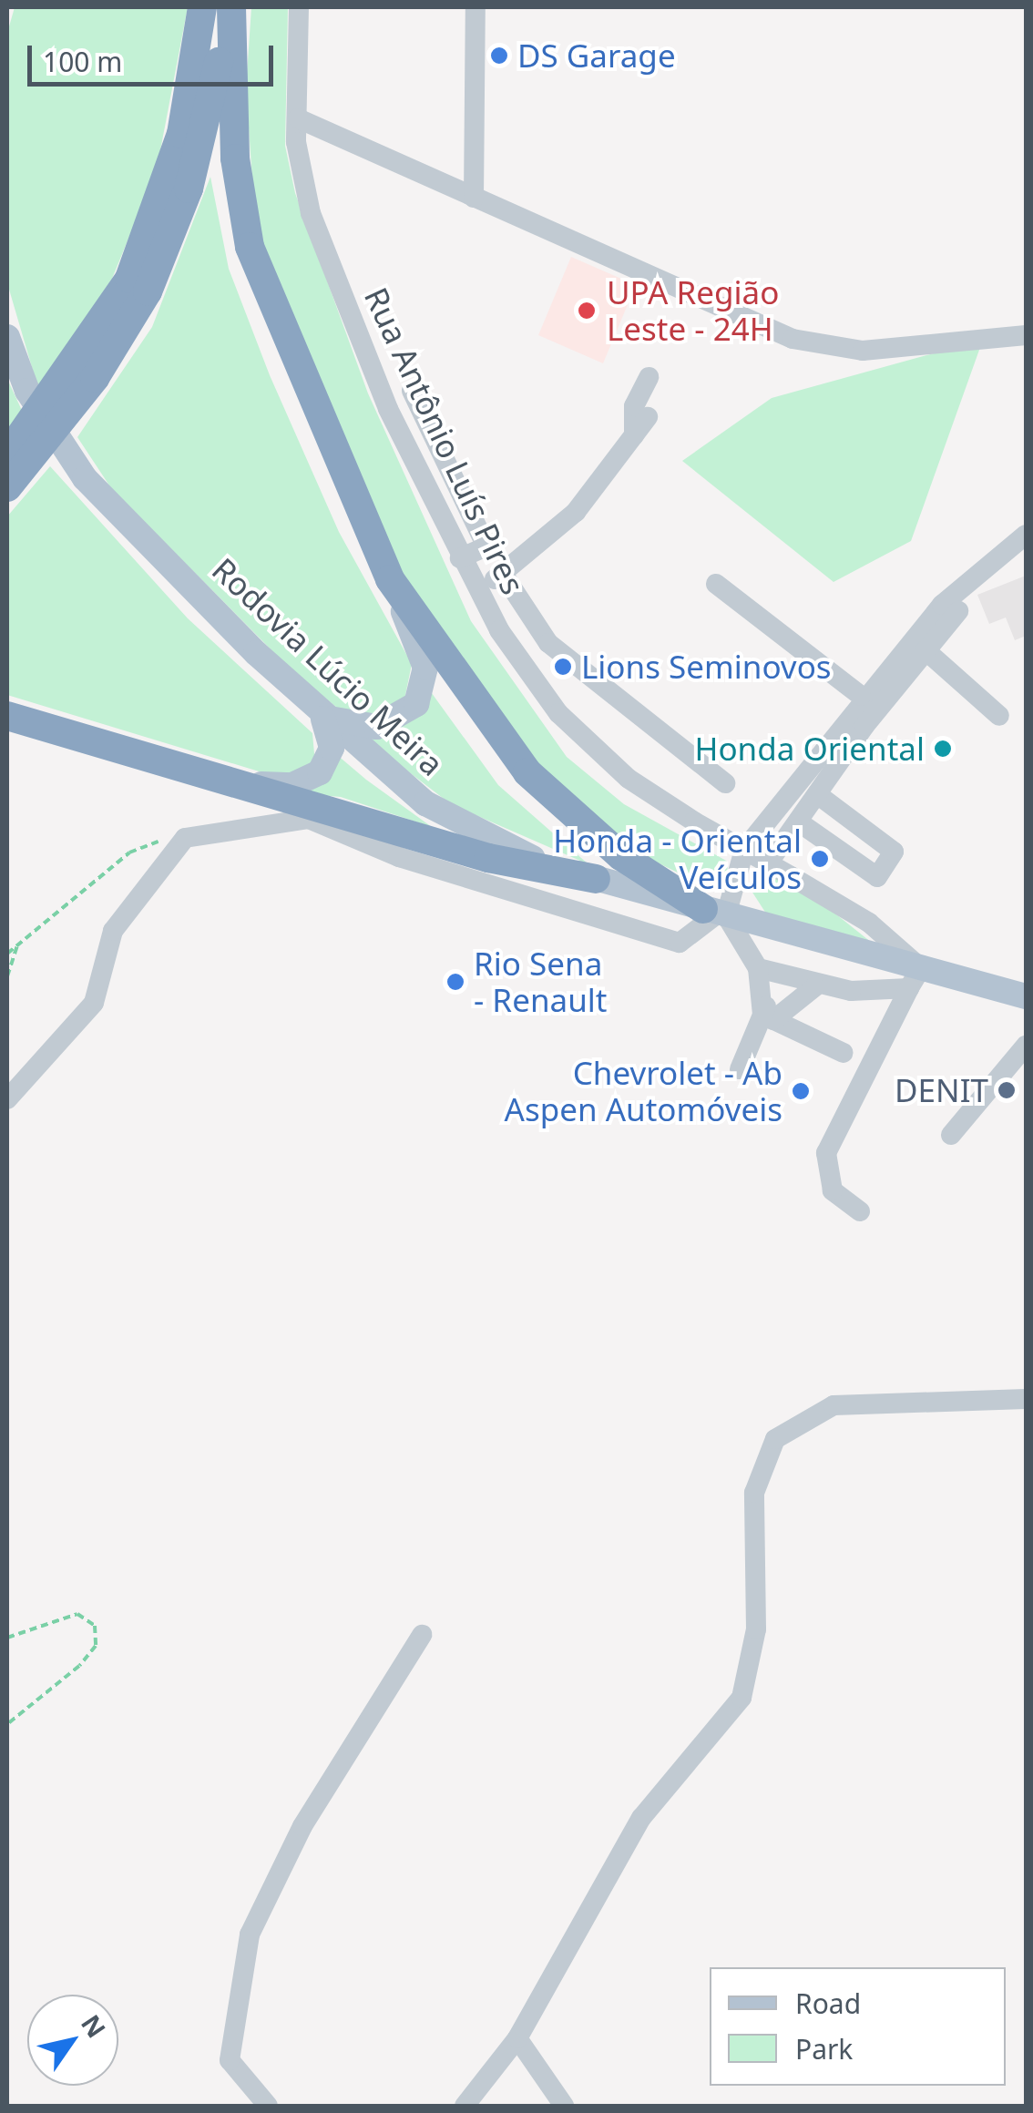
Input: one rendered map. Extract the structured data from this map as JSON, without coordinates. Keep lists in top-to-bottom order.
{
  "streets": {
    "main road": ["Rodovia Lúcio Meira"],
    "street": ["Rua Antônio Luís Pires"]
  },
  "crossings": [
    ["Rua Antônio Luís Pires", "Rodovia Lúcio Meira"]
  ],
  "places": [
    "DS Garage",
    "UPA Região Leste - 24H",
    "Lions Seminovos",
    "Honda Oriental",
    "Honda - Oriental Veículos",
    "Rio Sena - Renault",
    "DENIT",
    "Chevrolet - Ab Aspen Automóveis"
  ],
  "legend": ["Road", "Park"],
  "scale_bar": "100 m",
  "north": "top right"
}
